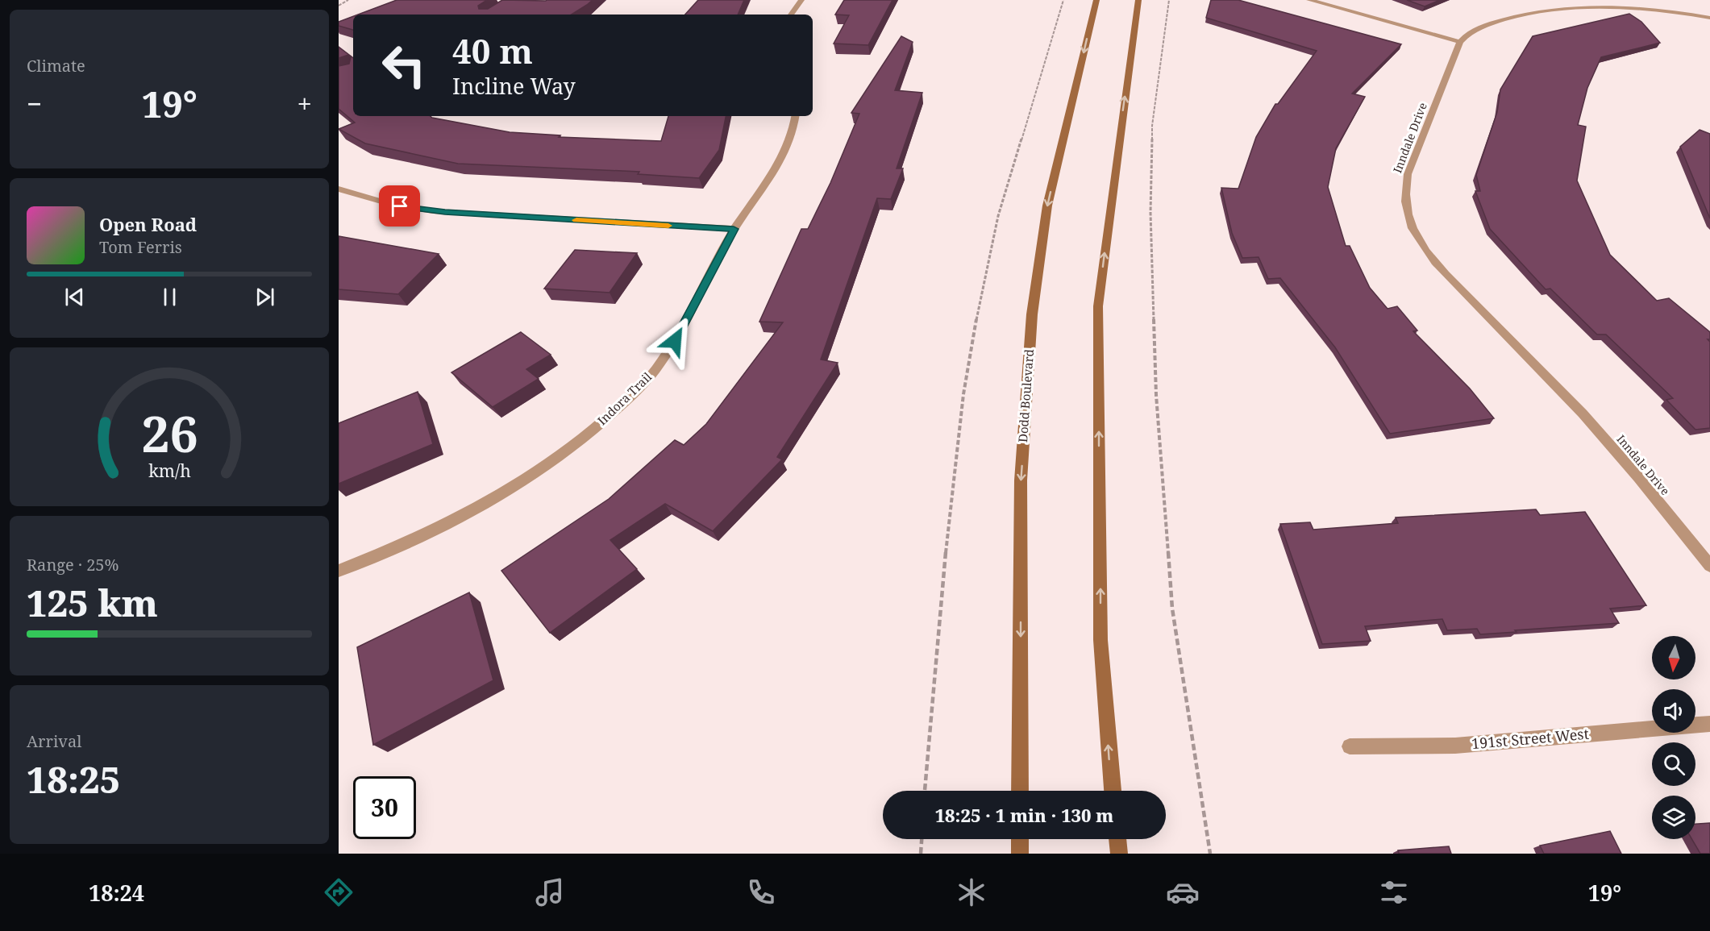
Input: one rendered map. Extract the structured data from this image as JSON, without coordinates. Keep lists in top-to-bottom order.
{
  "streets": {
    "main road": ["Dodd Boulevard"],
    "street": ["Inndale Drive", "Indora Trail", "191st Street West"]
  },
  "north": "bottom",
  "page": {
    "tile": [
      "Climate",
      ["Range · 25%", "125 km"],
      ["Arrival", "18:25"]
    ],
    "turn": ["40 m", "Incline Way"],
    "heat": ["−", "19°", "+"],
    "song": ["Open Road", "Tom Ferris"],
    "limit": "30",
    "trip": "18:25 · 1 min · 130 m",
    "tabs": ["18:24", "19°"],
    "gauge": ["26", "km/h"]
  }
}
